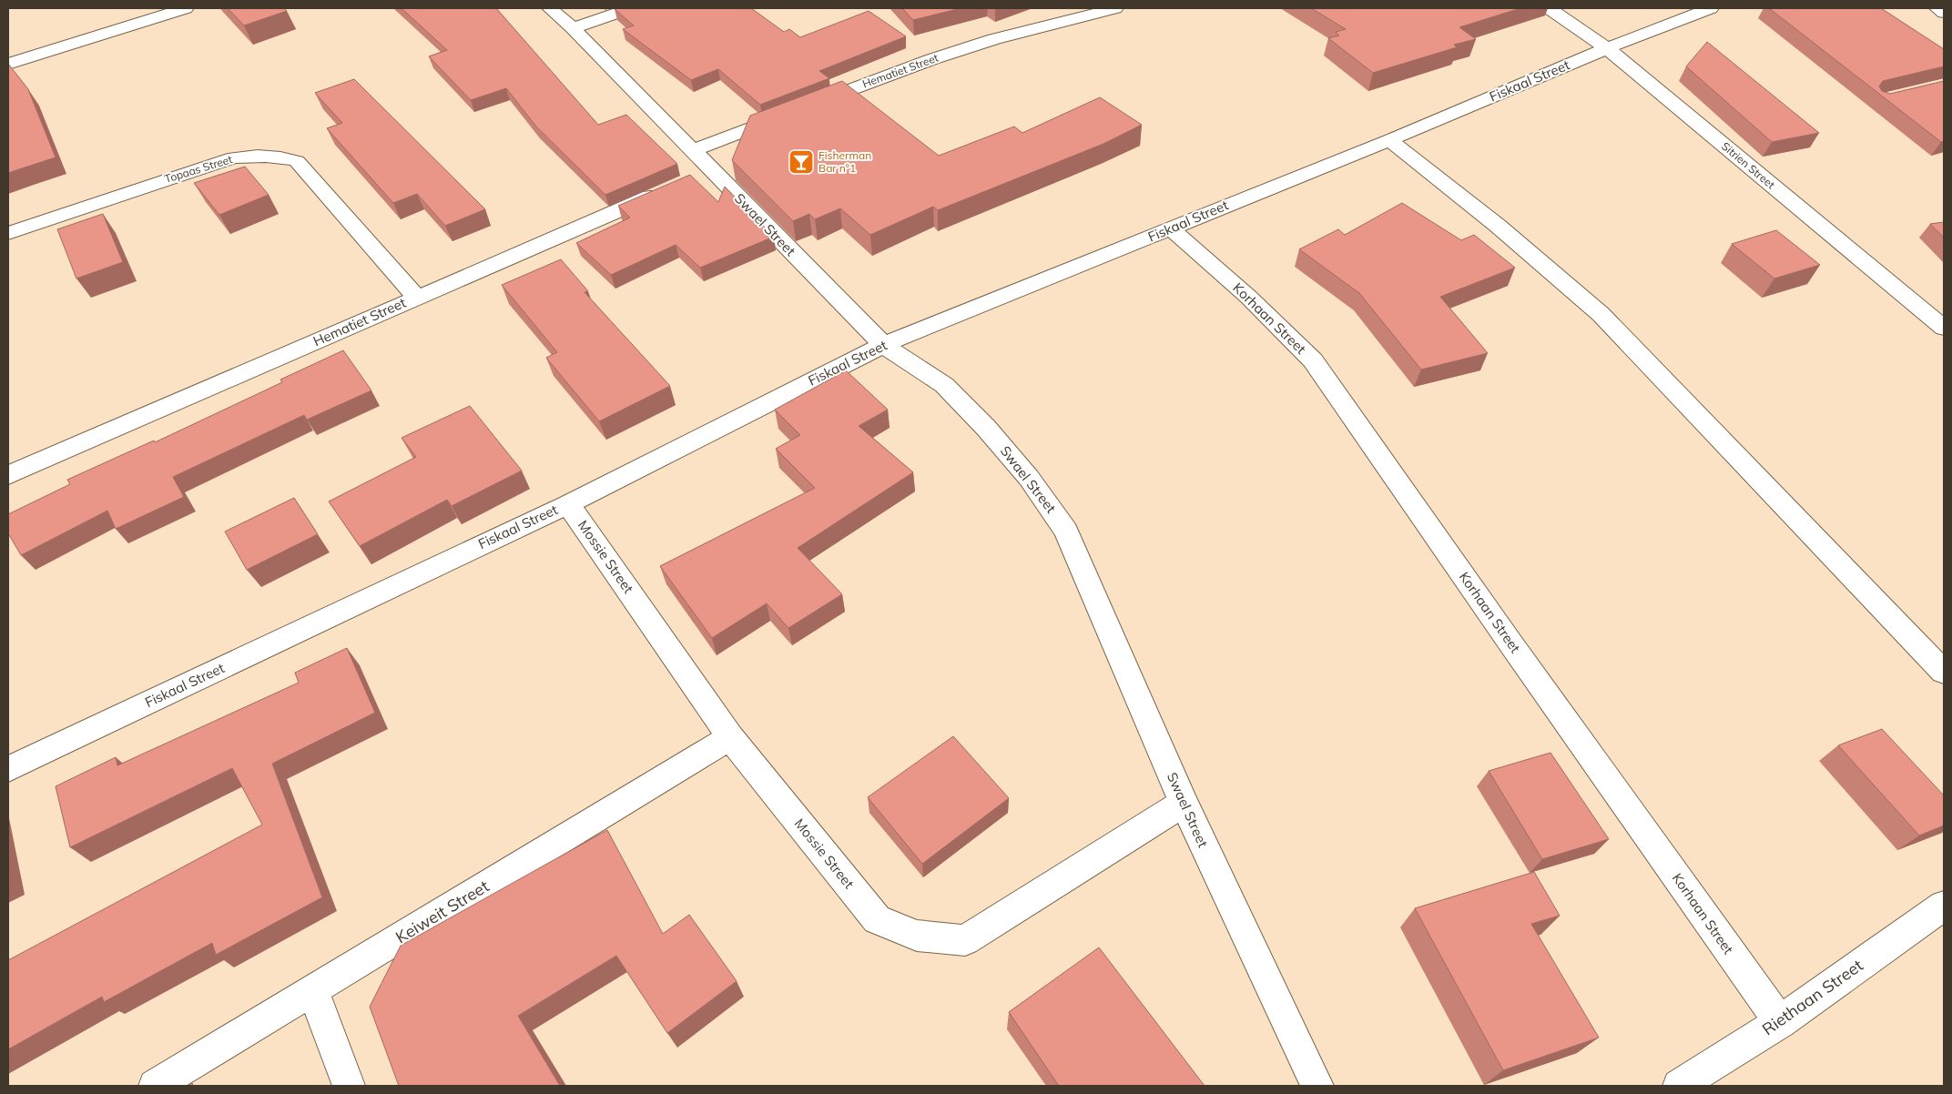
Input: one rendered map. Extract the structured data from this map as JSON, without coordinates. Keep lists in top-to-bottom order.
{
  "streets": {
    "street": [
      "Hematiet Street",
      "Fiskaal Street",
      "Sitrien Street",
      "Topaas Street",
      "Swael Street",
      "Korhaan Street",
      "Mossie Street",
      "Keiweit Street",
      "Riethaan Street"
    ]
  },
  "crossings": [
    ["Hematiet Street", "Topaas Street"],
    ["Fiskaal Street", "Sitrien Street"],
    ["Fiskaal Street", "Swael Street"],
    ["Fiskaal Street", "Korhaan Street"],
    ["Fiskaal Street", "Mossie Street"],
    ["Swael Street", "Mossie Street"],
    ["Korhaan Street", "Riethaan Street"],
    ["Mossie Street", "Keiweit Street"]
  ],
  "places": {
    "bar": ["Fisherman Bar n°1"]
  }
}
